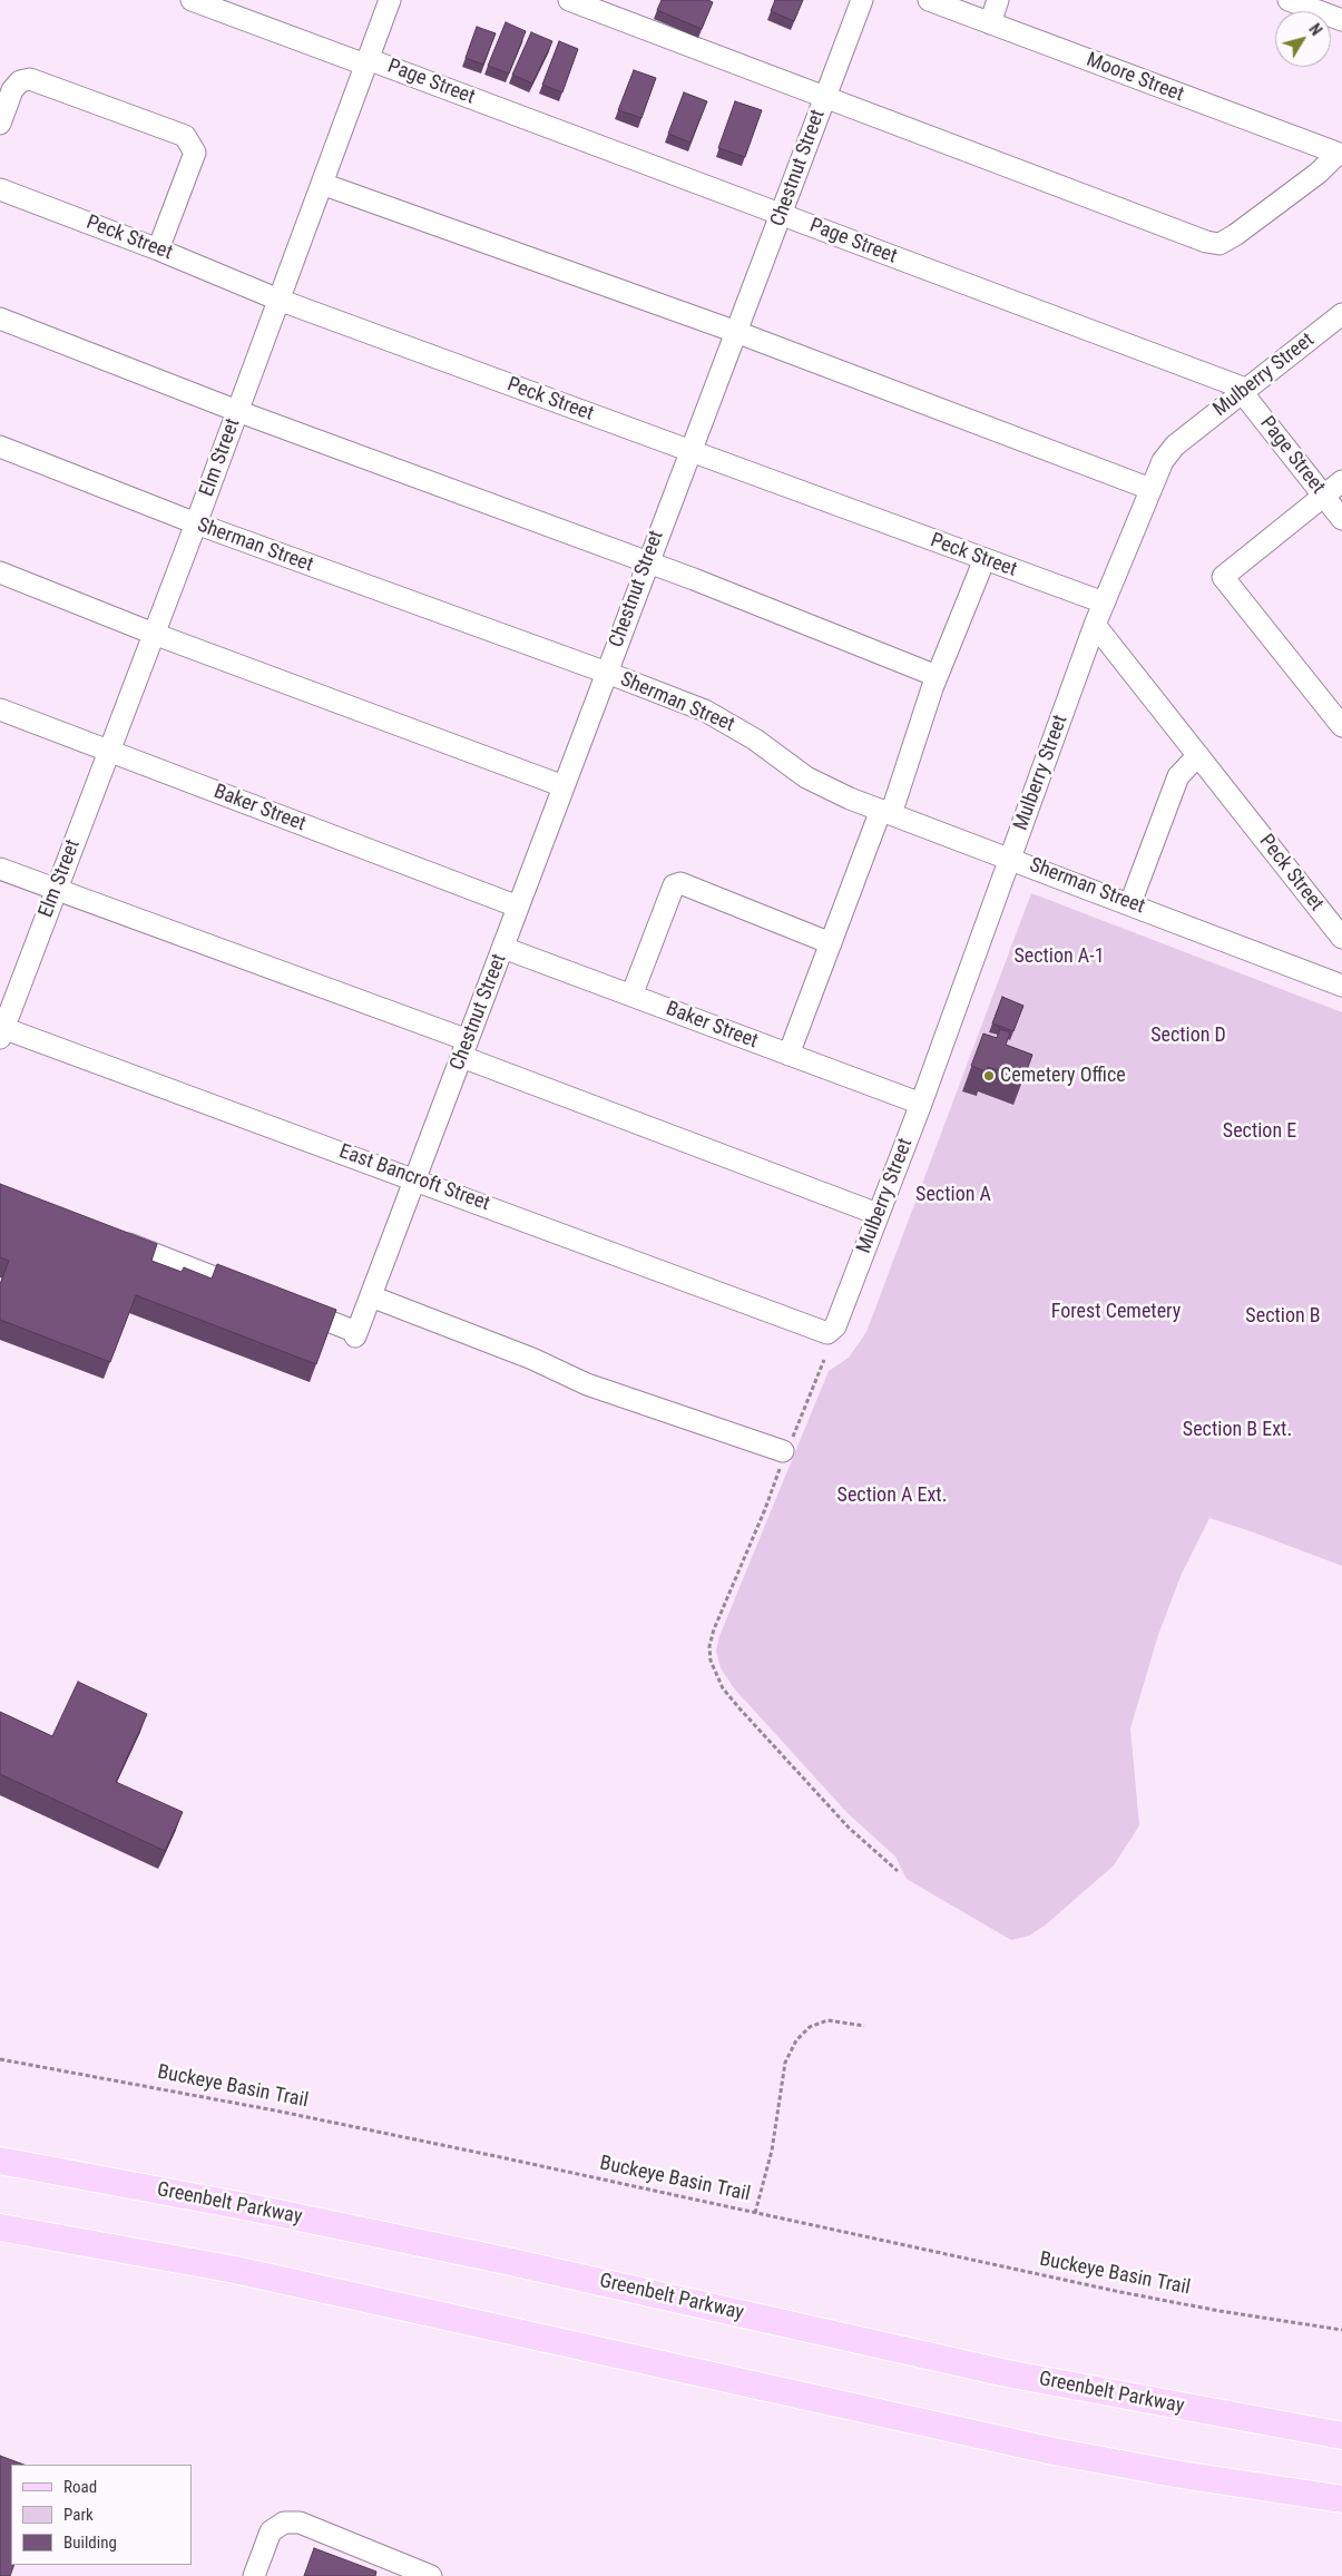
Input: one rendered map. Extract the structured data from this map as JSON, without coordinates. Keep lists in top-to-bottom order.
{
  "streets": {
    "main road": ["Greenbelt Parkway"],
    "street": [
      "Moore Street",
      "Page Street",
      "Chestnut Street",
      "Peck Street",
      "Mulberry Street",
      "Elm Street",
      "Sherman Street",
      "Baker Street",
      "East Bancroft Street"
    ],
    "path": ["Buckeye Basin Trail"]
  },
  "crossings": [
    ["Page Street", "Chestnut Street"],
    ["Page Street", "Mulberry Street"],
    ["Page Street", "Elm Street"],
    ["Chestnut Street", "Peck Street"],
    ["Chestnut Street", "Sherman Street"],
    ["Chestnut Street", "Baker Street"],
    ["Chestnut Street", "East Bancroft Street"],
    ["Peck Street", "Mulberry Street"],
    ["Peck Street", "Elm Street"],
    ["Mulberry Street", "Sherman Street"],
    ["Mulberry Street", "Baker Street"],
    ["Mulberry Street", "East Bancroft Street"],
    ["Elm Street", "Sherman Street"],
    ["Elm Street", "Baker Street"],
    ["Elm Street", "East Bancroft Street"]
  ],
  "parks": [
    "Section A-1",
    "Section D",
    "Section E",
    "Section A",
    "Forest Cemetery",
    "Section B",
    "Section B Ext.",
    "Section A Ext."
  ],
  "places": ["Cemetery Office"],
  "legend": ["Road", "Park", "Building"],
  "north": "top right"
}
